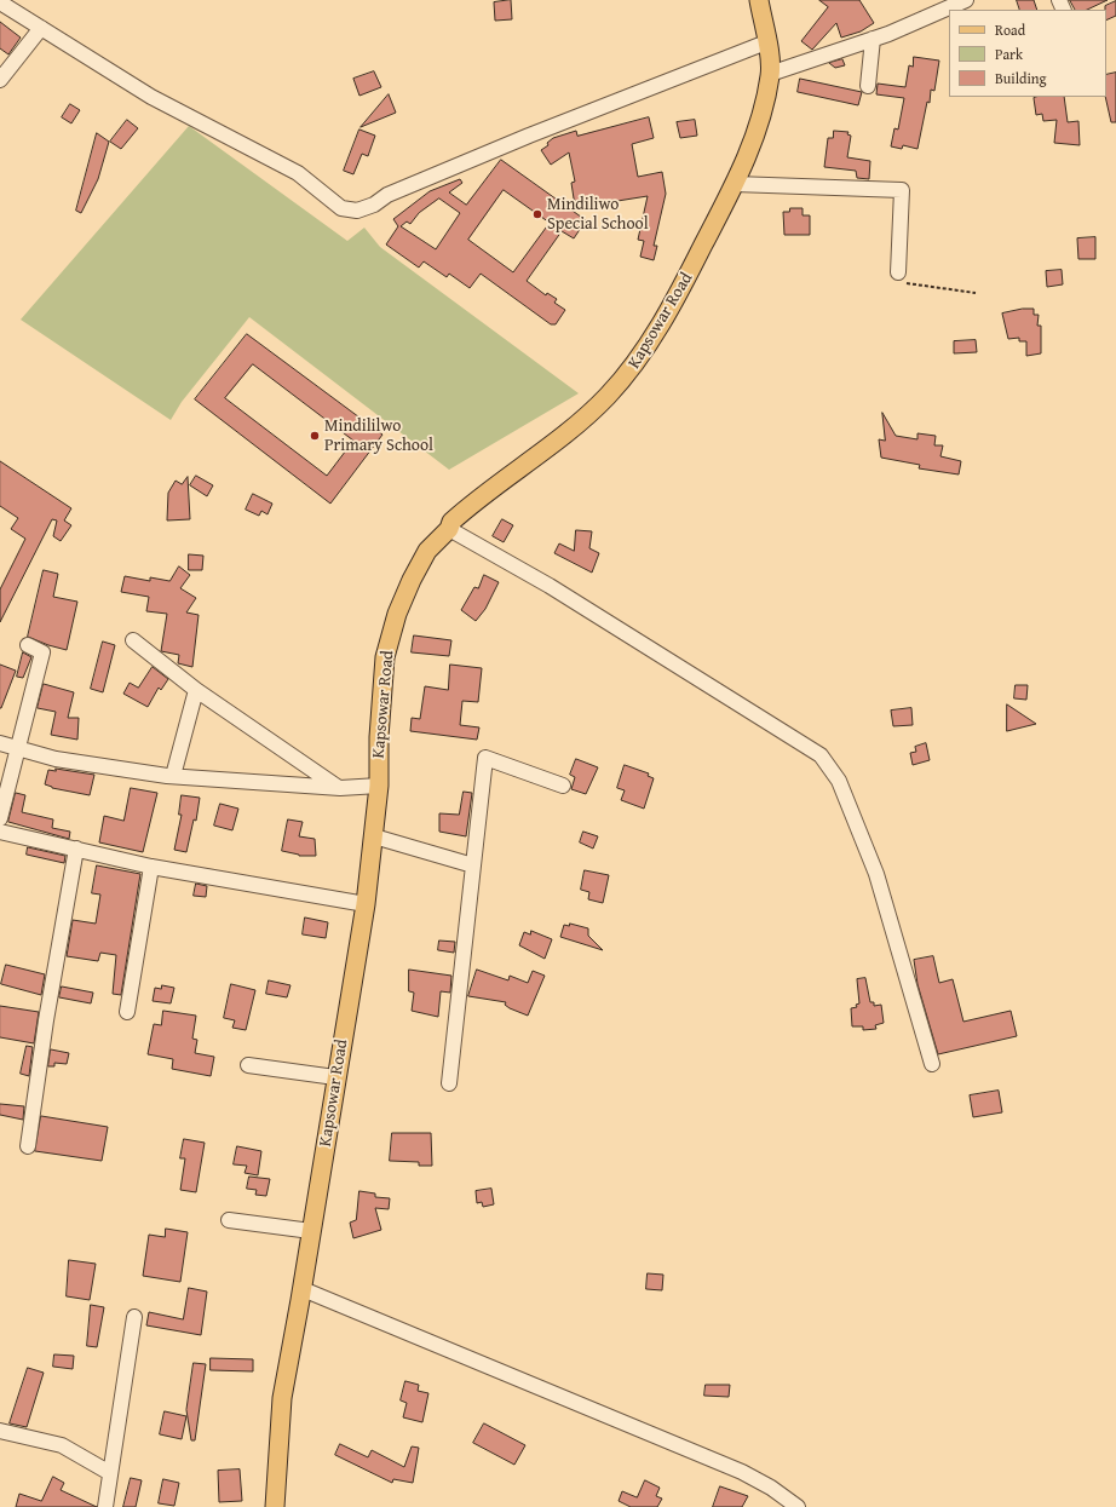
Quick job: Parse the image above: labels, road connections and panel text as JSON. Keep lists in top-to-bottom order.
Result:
{
  "streets": {
    "main road": ["Kapsowar Road"]
  },
  "places": ["Mindiliwo Special School", "Mindililwo Primary School"],
  "legend": ["Road", "Park", "Building"]
}
